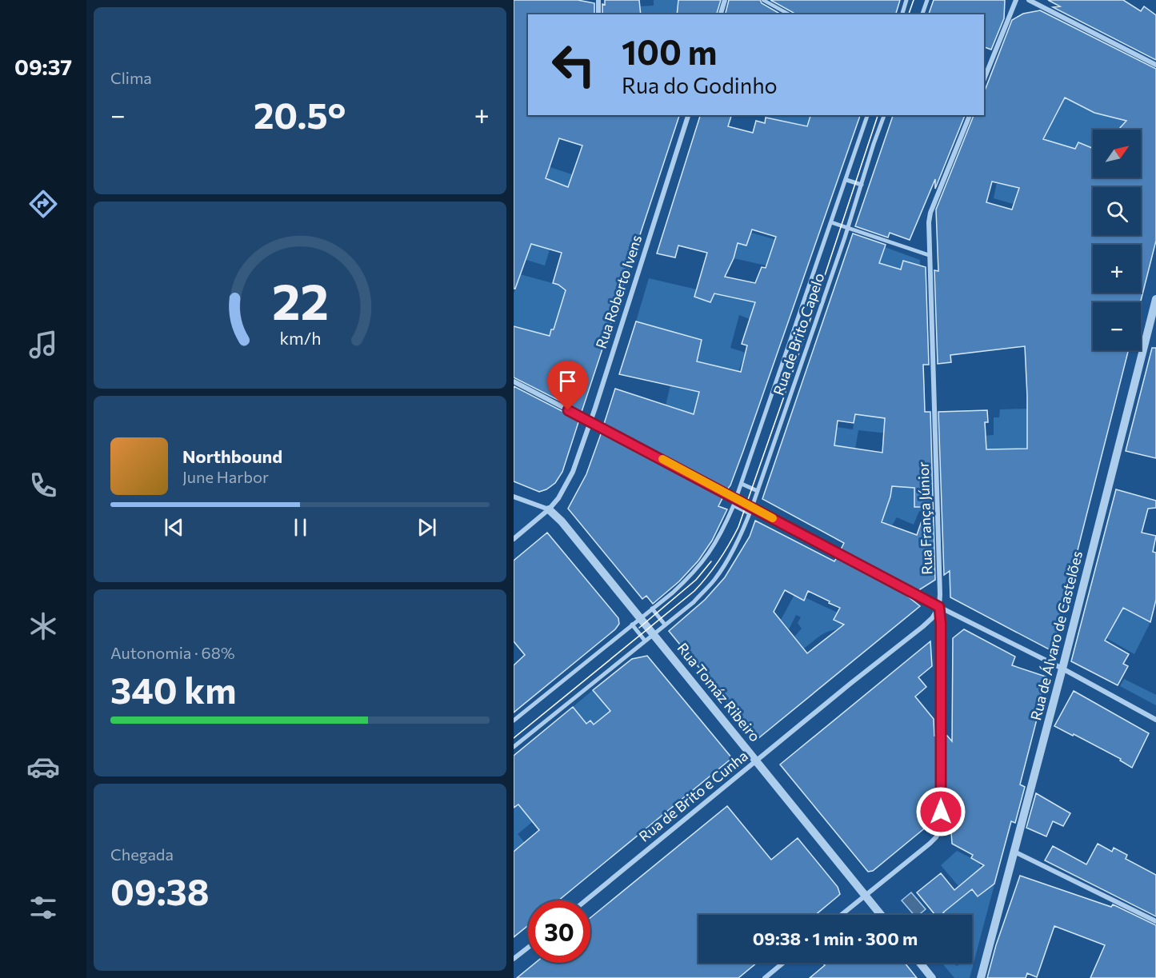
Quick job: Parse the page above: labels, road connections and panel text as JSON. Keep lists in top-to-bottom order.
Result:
{
  "streets": {
    "street": [
      "Rua Roberto Ivens",
      "Rua de Brito Capelo",
      "Rua França Júnior",
      "Rua de Álvaro de Castelões",
      "Rua Tomáz Ribeiro",
      "Rua de Brito e Cunha"
    ]
  },
  "crossings": [
    ["Rua Roberto Ivens", "Rua Tomáz Ribeiro"],
    ["Rua de Brito Capelo", "Rua Tomáz Ribeiro"],
    ["Rua França Júnior", "Rua Tomáz Ribeiro"],
    ["Rua França Júnior", "Rua de Brito e Cunha"],
    ["Rua Tomáz Ribeiro", "Rua de Brito e Cunha"]
  ],
  "north": "top right",
  "page": {
    "tabs": "09:37",
    "tile": [
      "Clima",
      ["Autonomia · 68%", "340 km"],
      ["Chegada", "09:38"]
    ],
    "turn": ["100 m", "Rua do Godinho"],
    "heat": ["−", "20.5°", "+"],
    "map_buttons": ["+", "−"],
    "song": ["Northbound", "June Harbor"],
    "limit": "30",
    "trip": "09:38 · 1 min · 300 m",
    "gauge": ["22", "km/h"]
  }
}
